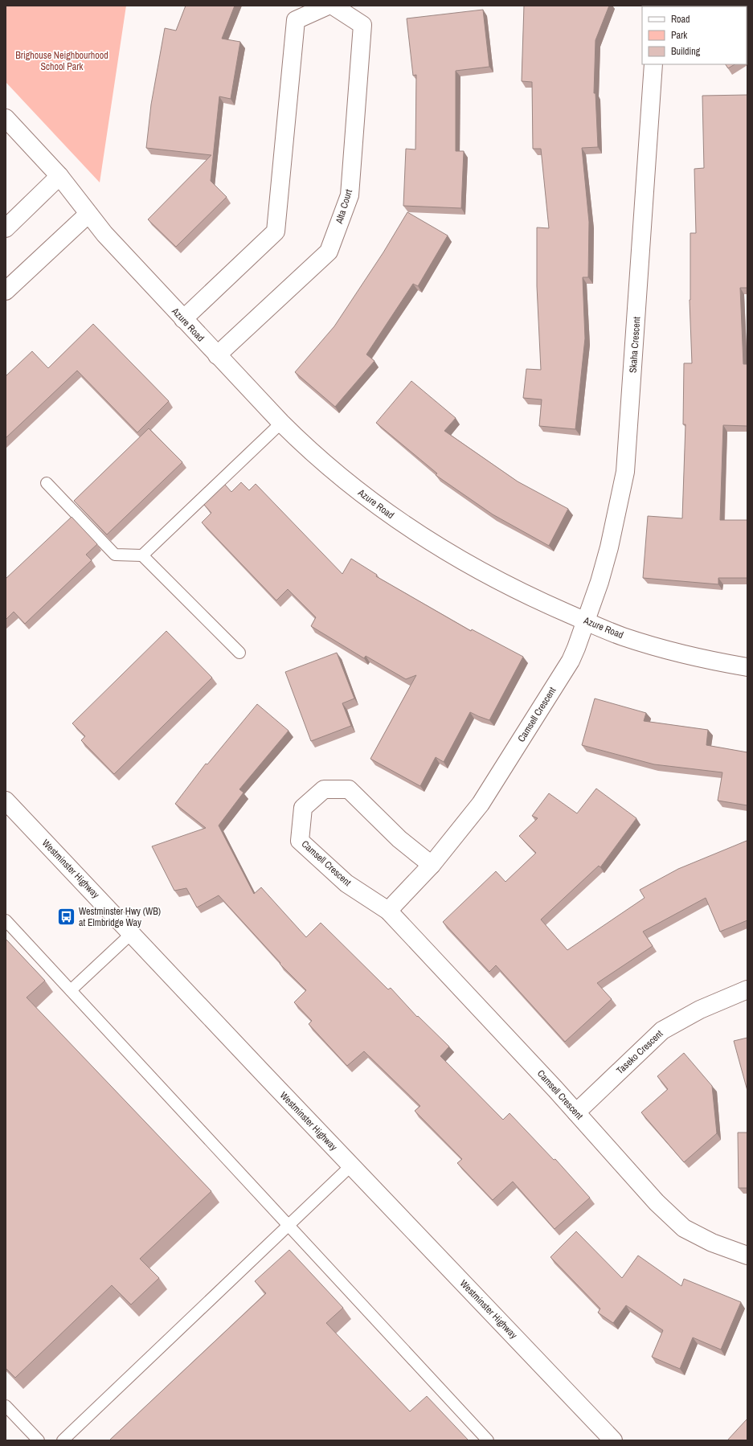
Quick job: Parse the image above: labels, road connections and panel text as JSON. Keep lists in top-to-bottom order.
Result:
{
  "streets": {
    "street": [
      "Alta Court",
      "Azure Road",
      "Skaha Crescent",
      "Camsell Crescent",
      "Westminster Highway",
      "Taseko Crescent"
    ]
  },
  "crossings": [
    ["Alta Court", "Azure Road"],
    ["Azure Road", "Skaha Crescent"],
    ["Azure Road", "Camsell Crescent"],
    ["Skaha Crescent", "Camsell Crescent"],
    ["Camsell Crescent", "Taseko Crescent"]
  ],
  "parks": ["Brighouse Neighbourhood School Park"],
  "places": {
    "bus stop": ["Westminster Hwy (WB) at Elmbridge Way"]
  },
  "legend": ["Road", "Park", "Building"]
}
